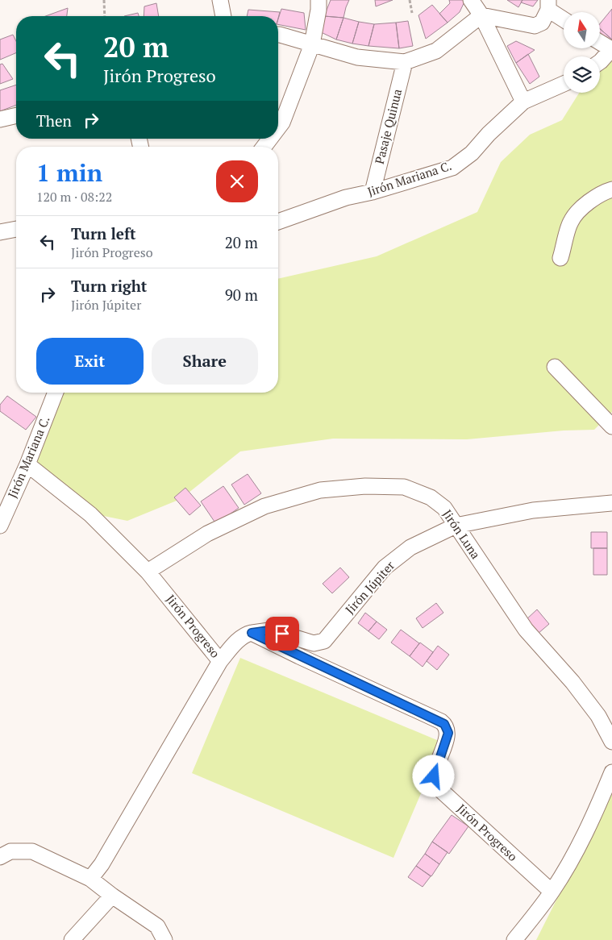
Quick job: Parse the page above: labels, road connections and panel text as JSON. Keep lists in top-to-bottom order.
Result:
{
  "streets": {
    "street": [
      "Pasaje Quinua",
      "Jirón Mariana C.",
      "Jirón Luna",
      "Jirón Júpiter",
      "Jirón Progreso"
    ]
  },
  "crossings": [
    ["Pasaje Quinua", "Jirón Mariana C."],
    ["Jirón Mariana C.", "Jirón Progreso"],
    ["Jirón Luna", "Jirón Júpiter"],
    ["Jirón Luna", "Jirón Progreso"],
    ["Jirón Júpiter", "Jirón Progreso"]
  ],
  "north": "top",
  "page": {
    "turn": ["20 m", "Jirón Progreso"],
    "then": "Then",
    "heading": ["1 min", "120 m · 08:22"],
    "list": [
      {
        "name": "Turn left",
        "note": "Jirón Progreso",
        "value": "20 m"
      },
      {
        "name": "Turn right",
        "note": "Jirón Júpiter",
        "value": "90 m"
      }
    ],
    "buttons": ["Exit", "Share"]
  }
}
